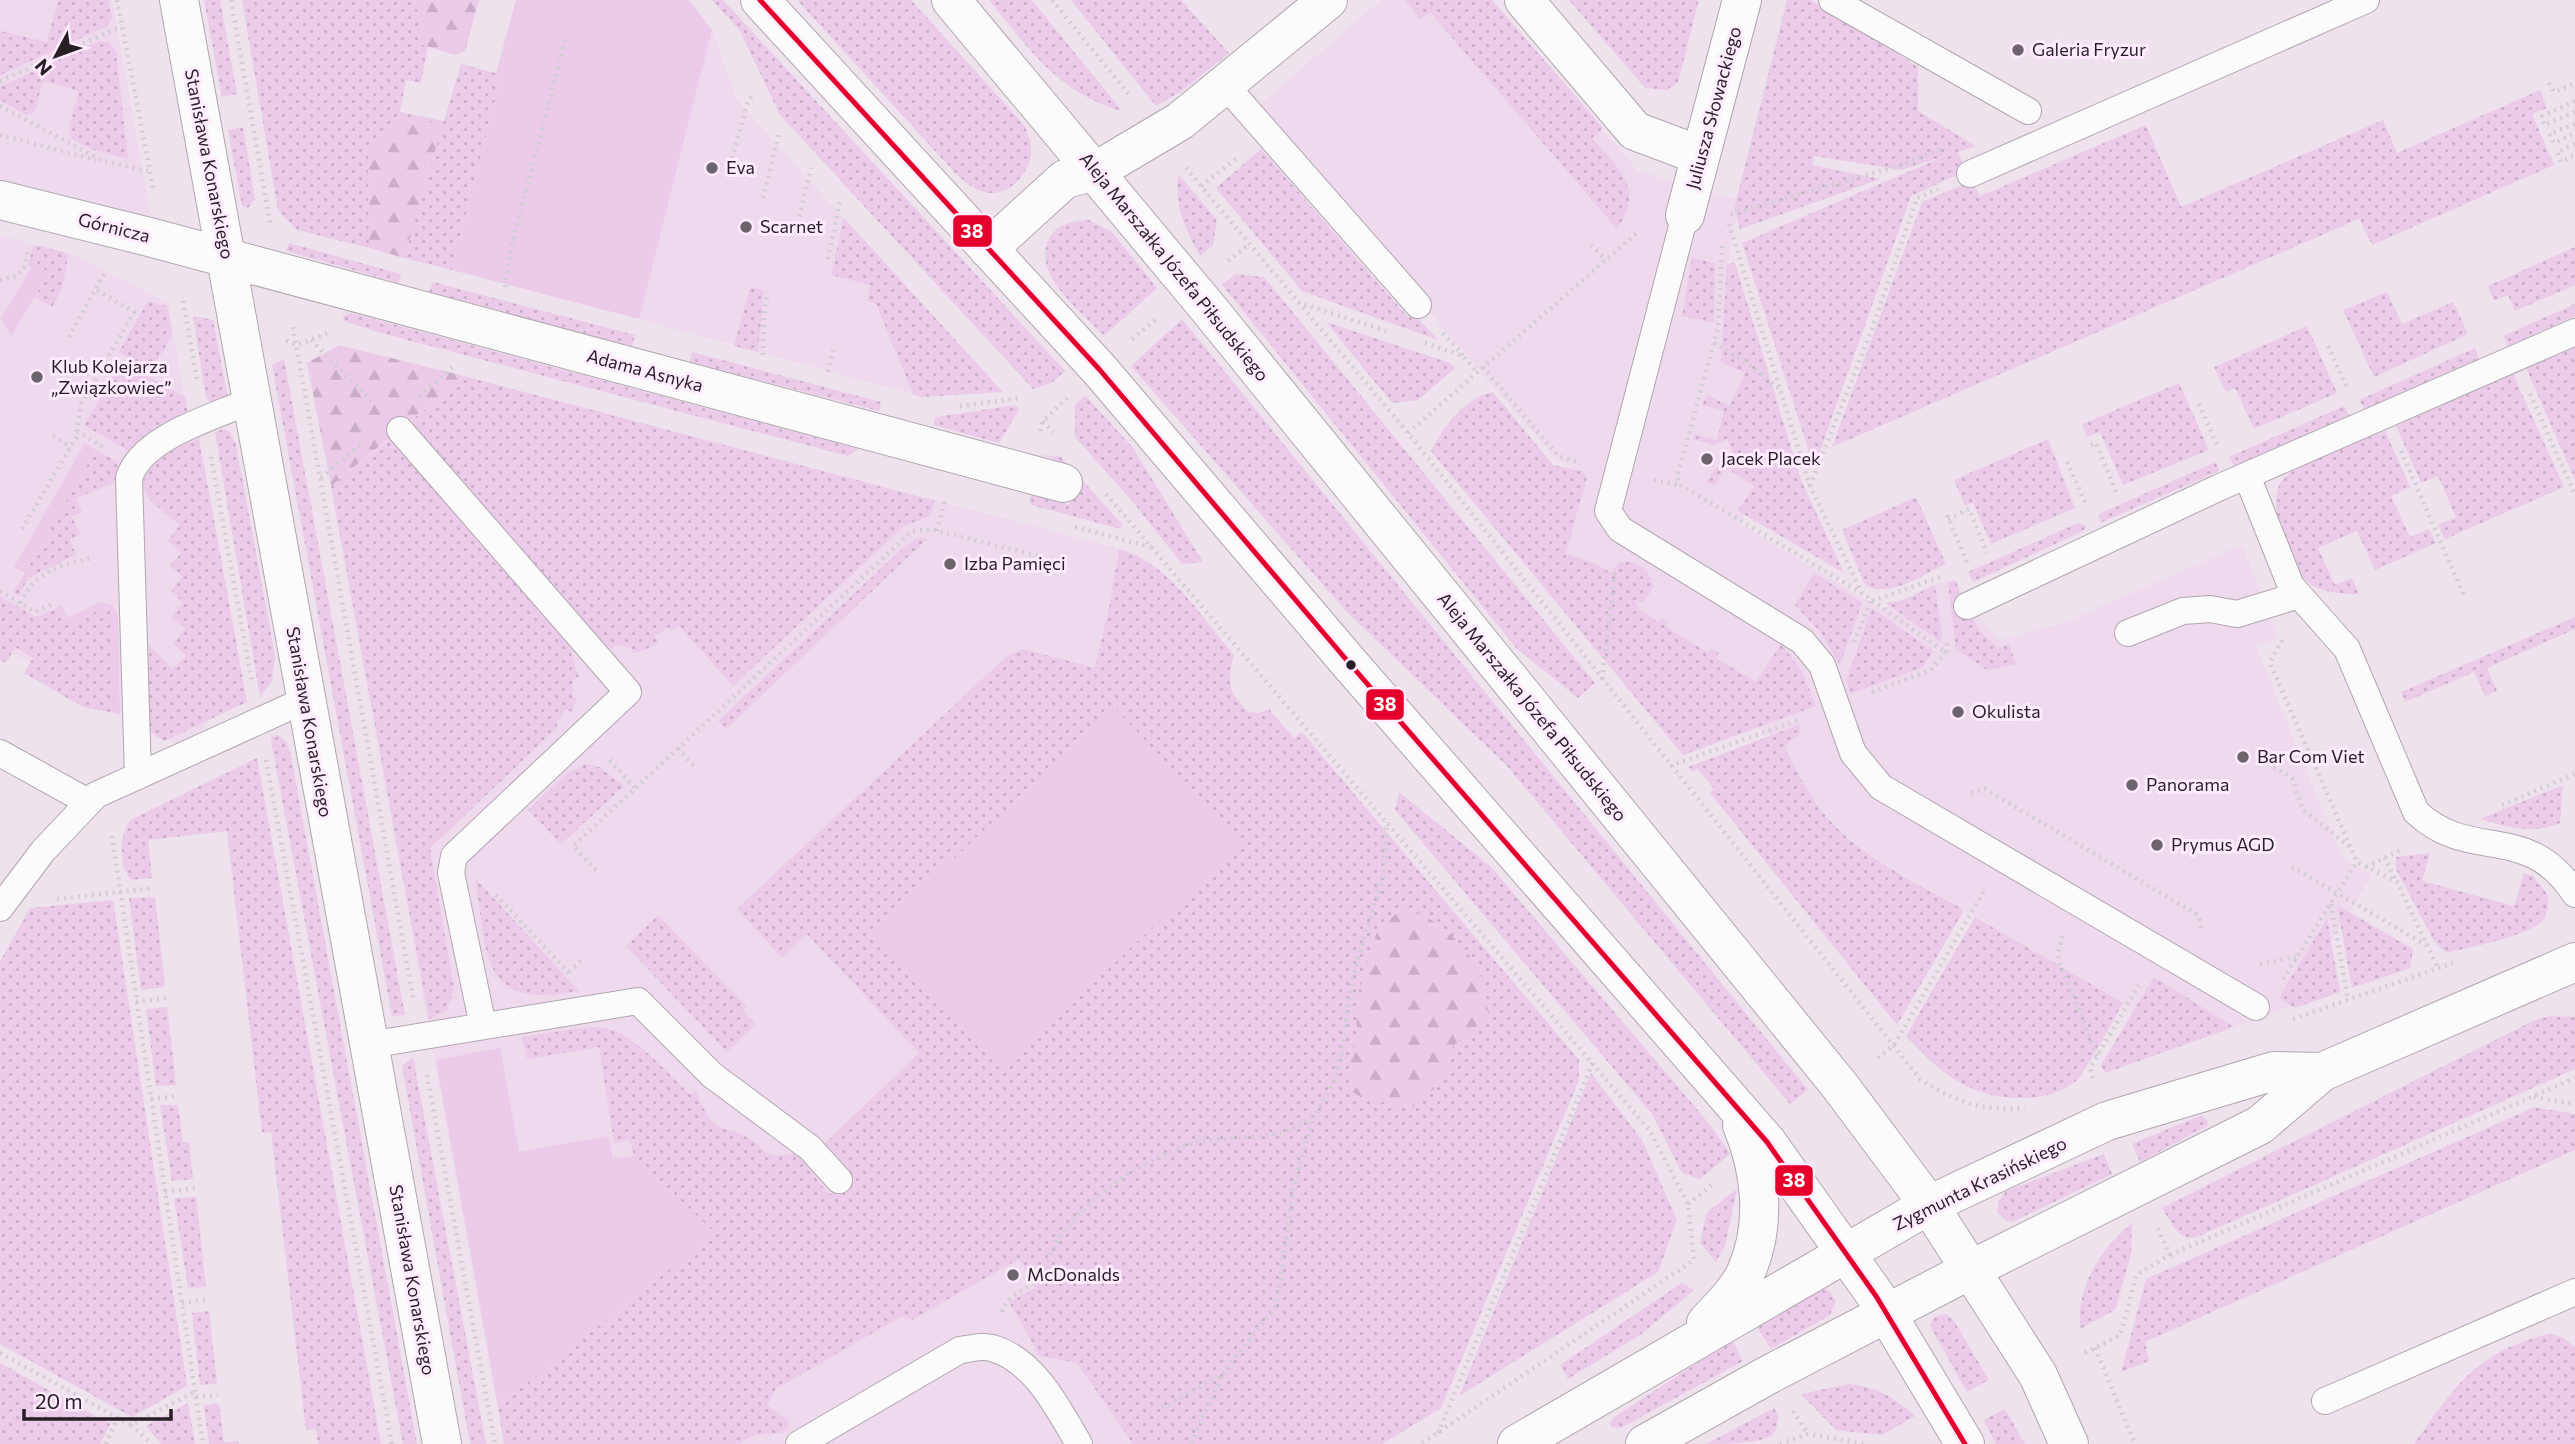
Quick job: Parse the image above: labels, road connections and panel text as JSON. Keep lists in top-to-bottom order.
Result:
{
  "streets": {
    "street": [
      "Juliusza Słowackiego",
      "Stanisława Konarskiego",
      "Górnicza",
      "Aleja Marszałka Józefa Piłsudskiego",
      "Adama Asnyka",
      "Zygmunta Krasińskiego"
    ]
  },
  "crossings": [
    ["Stanisława Konarskiego", "Górnicza"],
    ["Stanisława Konarskiego", "Adama Asnyka"],
    ["Górnicza", "Adama Asnyka"],
    ["Aleja Marszałka Józefa Piłsudskiego", "Zygmunta Krasińskiego"]
  ],
  "places": [
    "Galeria Fryzur",
    "Eva",
    "Scarnet",
    "Klub Kolejarza „Związkowiec”",
    "Jacek Placek",
    "Izba Pamięci",
    "Okulista",
    "Bar Com Viet",
    "Panorama",
    "Prymus AGD",
    "McDonalds"
  ],
  "lines": ["transit line 38"],
  "scale_bar": "20 m",
  "north": "bottom left"
}
